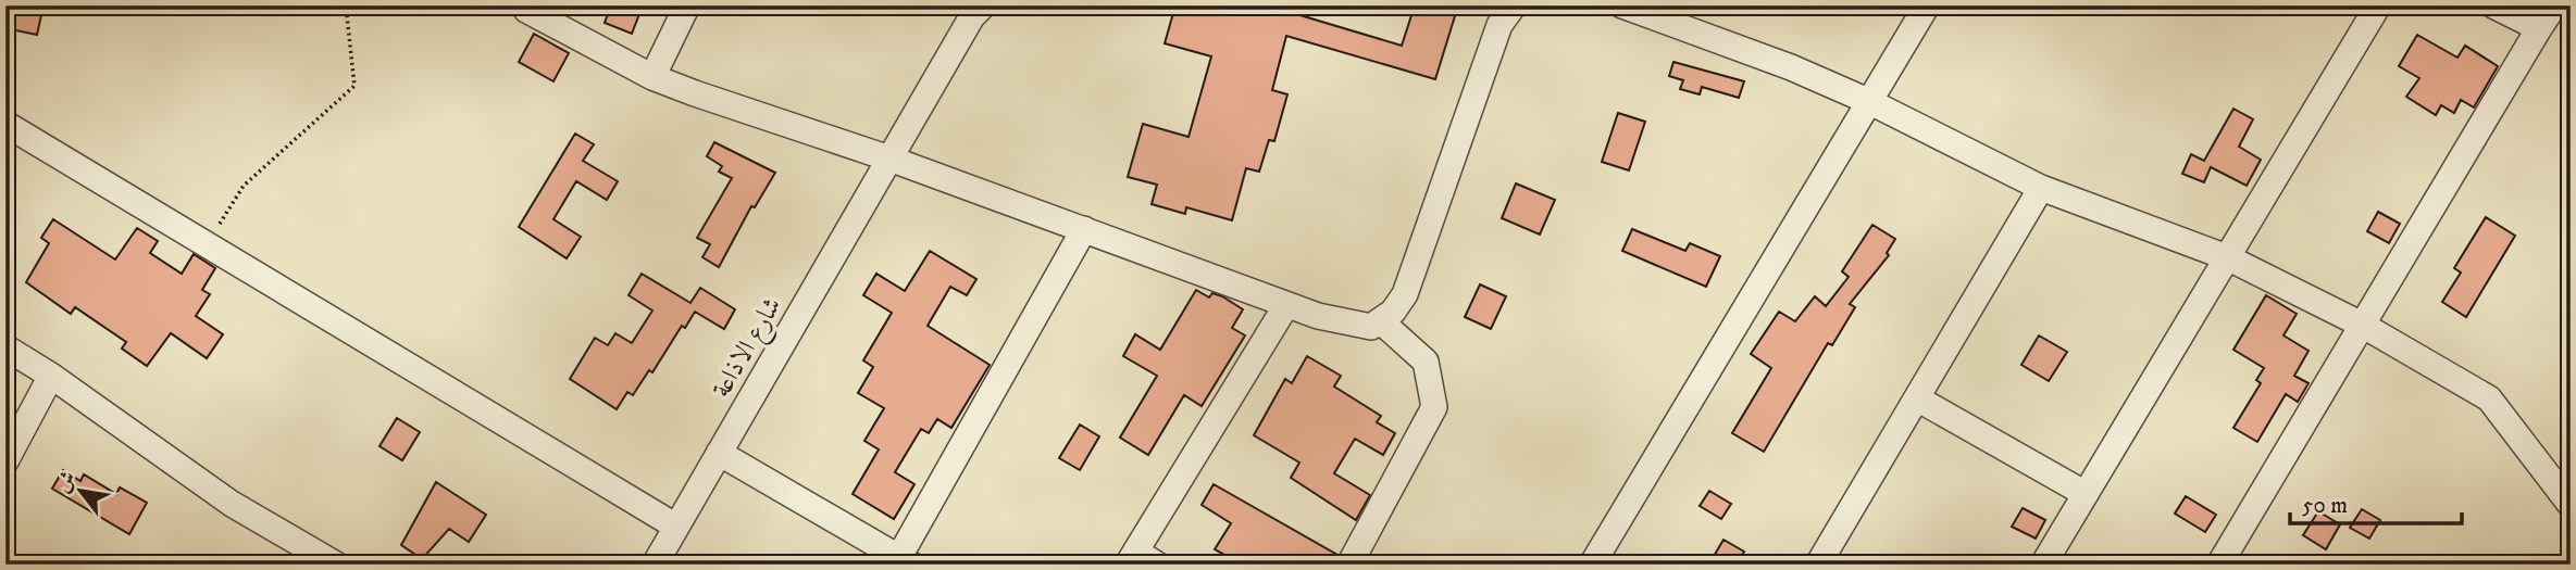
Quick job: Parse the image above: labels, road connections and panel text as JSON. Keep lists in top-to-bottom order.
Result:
{
  "streets": {
    "street": ["شارع الاذاعة"]
  },
  "scale_bar": "50 m",
  "north": "top left"
}
